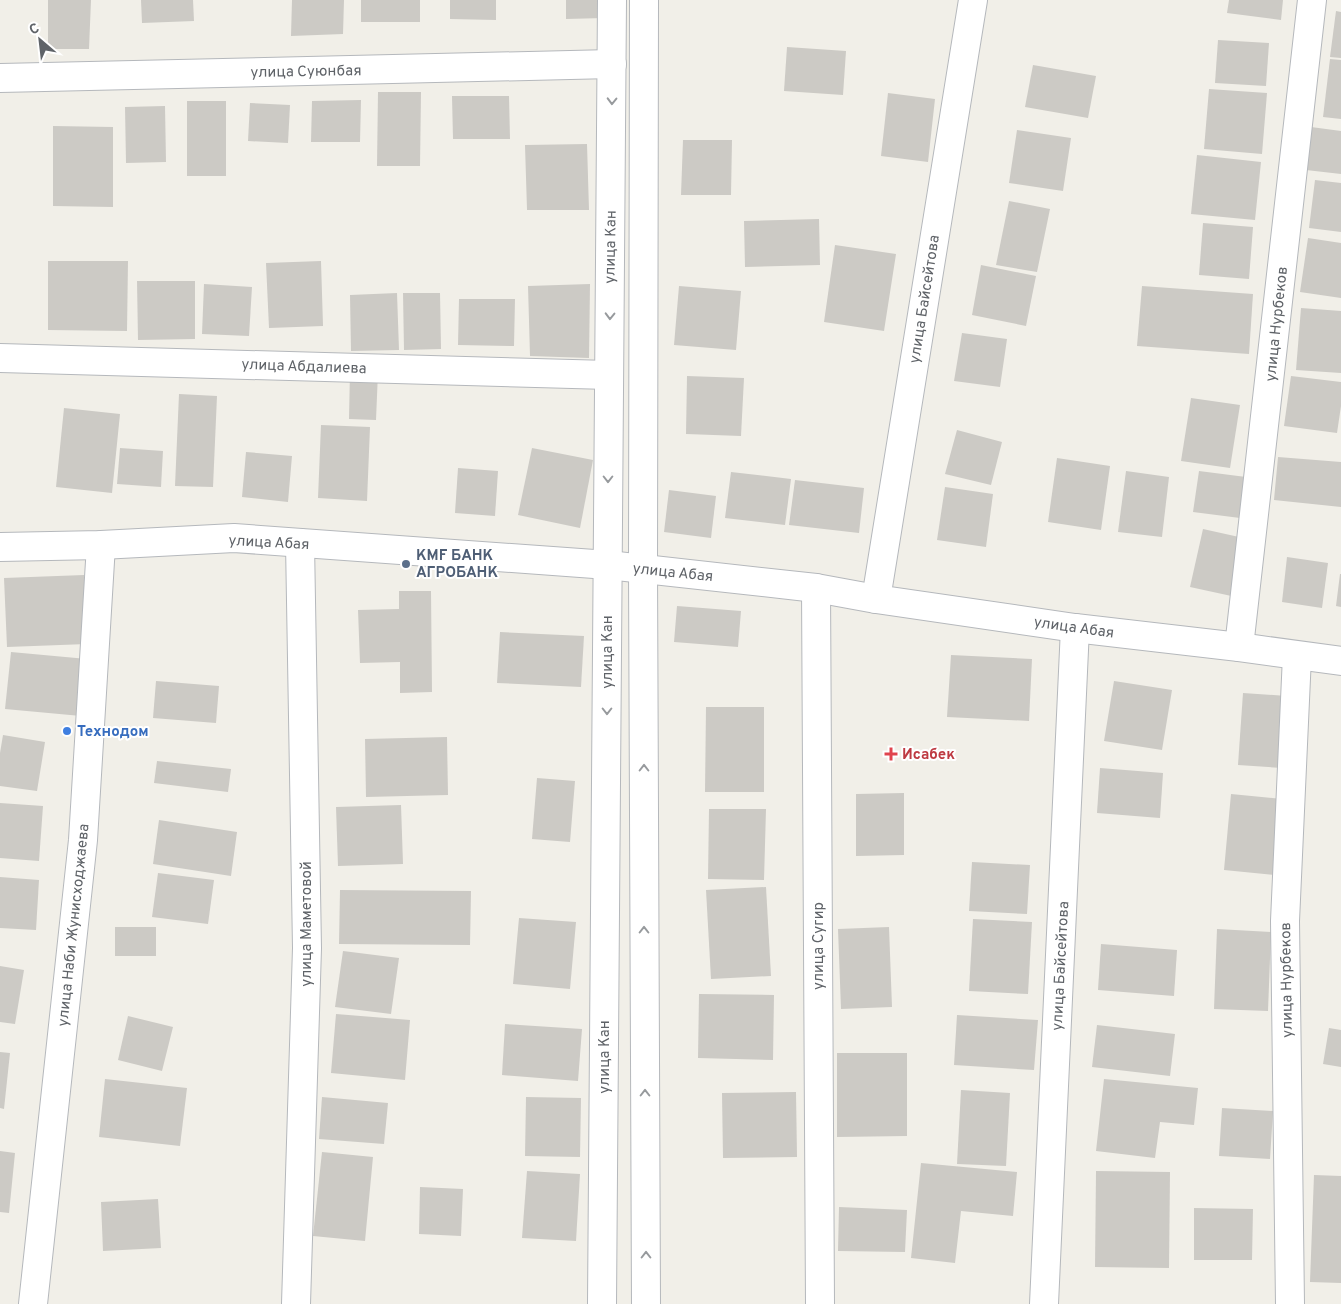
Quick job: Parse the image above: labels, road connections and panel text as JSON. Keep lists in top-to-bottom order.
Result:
{
  "streets": {
    "street": [
      "улица Суюнбая",
      "улица Кан",
      "улица Байсейтова",
      "улица Нурбеков",
      "улица Абдалиева",
      "улица Абая",
      "улица Маметовой",
      "улица Наби Жунисходжаева",
      "улица Сугир"
    ]
  },
  "crossings": [
    ["улица Суюнбая", "улица Кан"],
    ["улица Кан", "улица Абдалиева"],
    ["улица Кан", "улица Абая"],
    ["улица Байсейтова", "улица Абая"],
    ["улица Нурбеков", "улица Абая"],
    ["улица Абая", "улица Маметовой"],
    ["улица Абая", "улица Наби Жунисходжаева"],
    ["улица Абая", "улица Сугир"]
  ],
  "places": {
    "other": ["KMF БАНК АГРОБАНК", "Технодом"],
    "health": ["Иcабек"]
  },
  "north": "top left"
}
